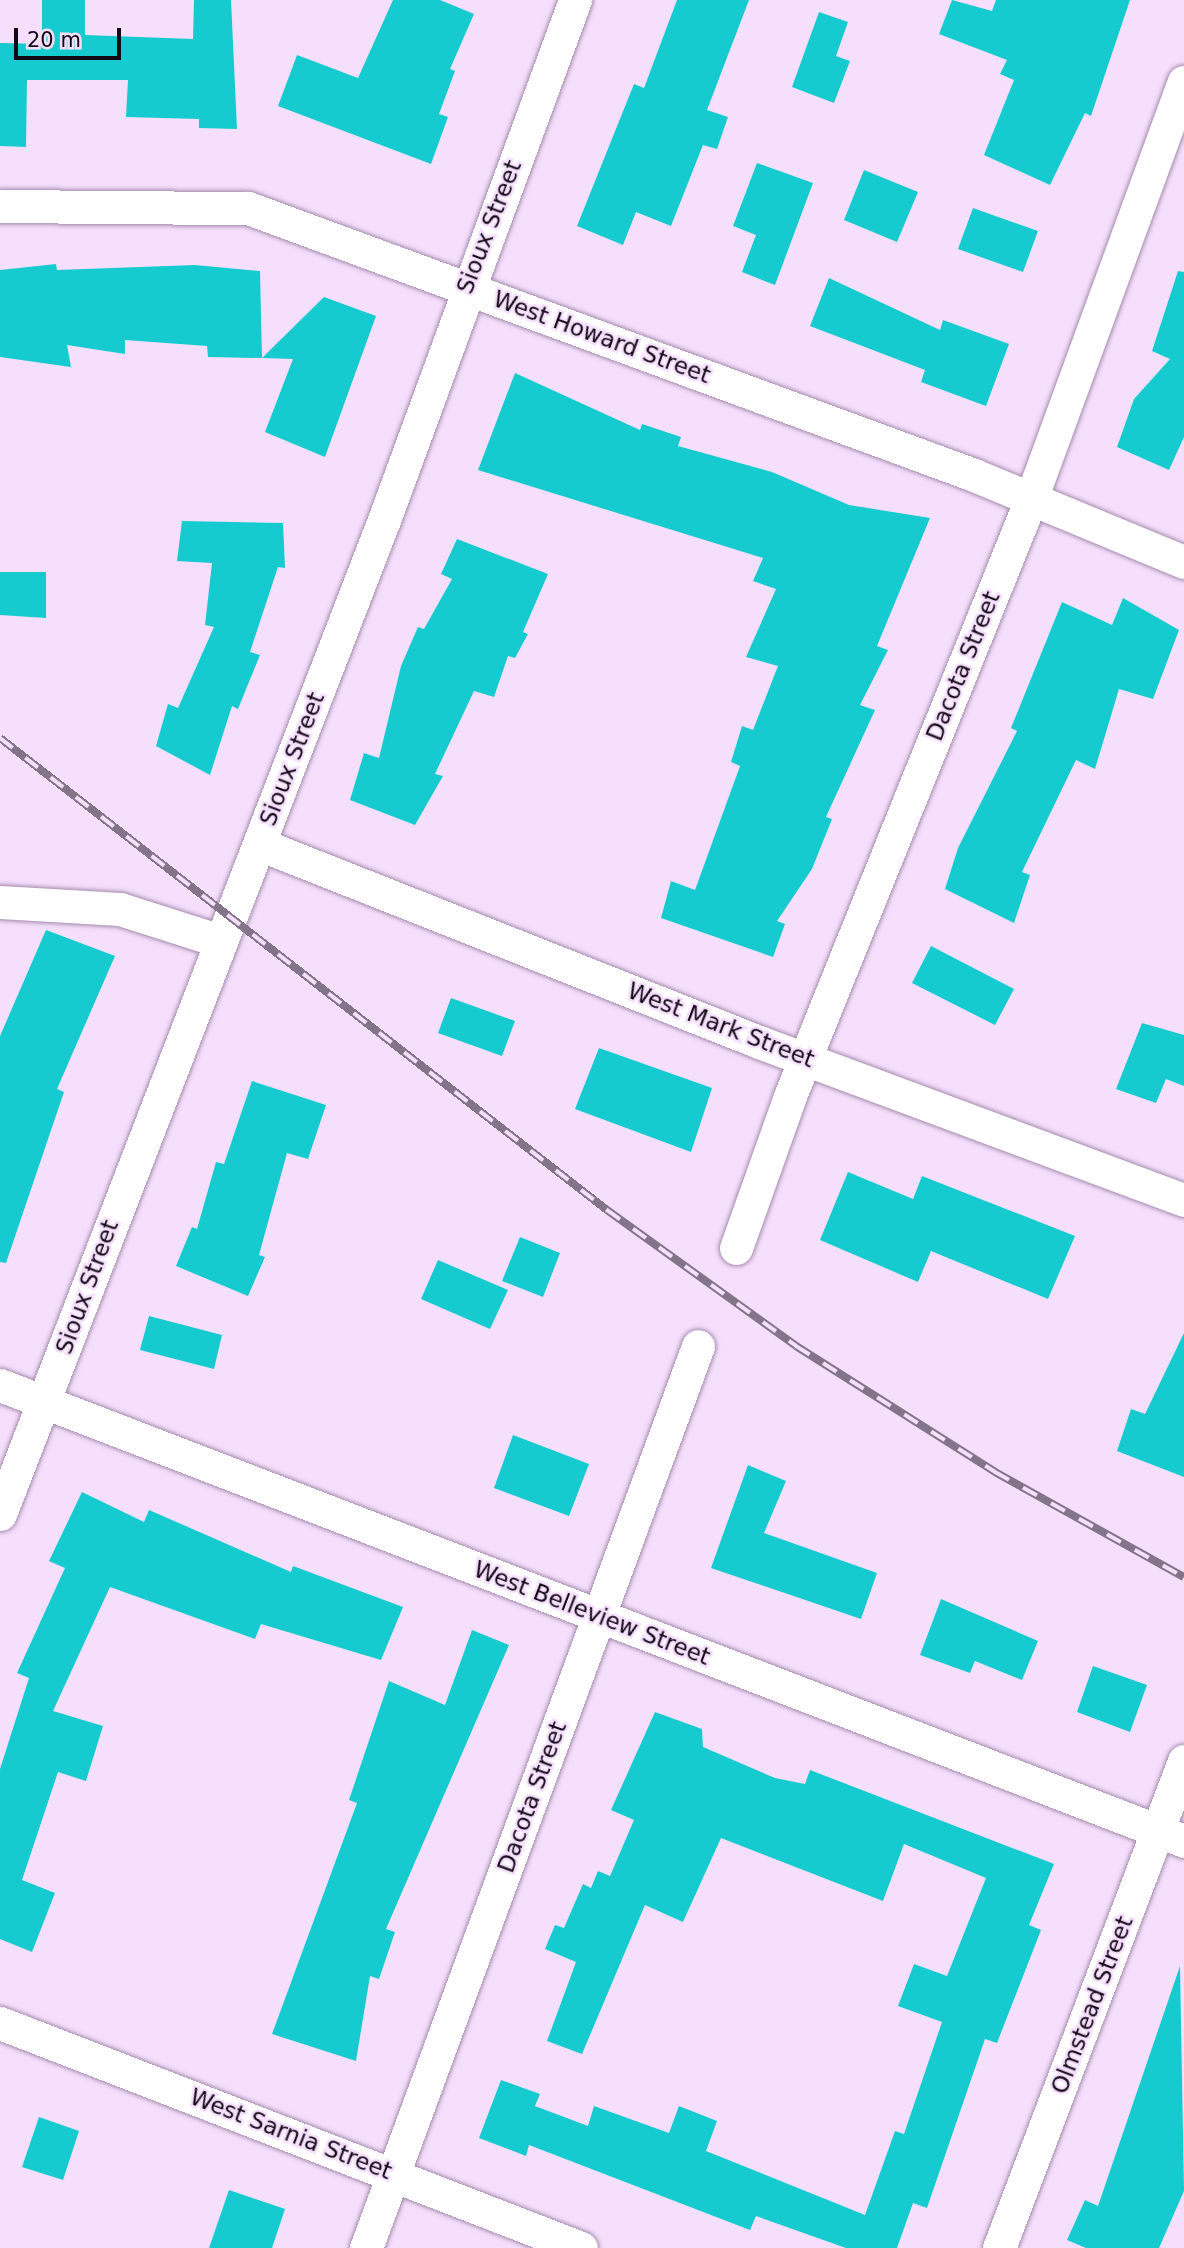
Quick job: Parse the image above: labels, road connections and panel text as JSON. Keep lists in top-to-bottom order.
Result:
{
  "streets": {
    "street": [
      "Sioux Street",
      "West Howard Street",
      "Dacota Street",
      "West Mark Street",
      "West Belleview Street",
      "Olmstead Street",
      "West Sarnia Street"
    ]
  },
  "crossings": [
    ["Sioux Street", "West Howard Street"],
    ["Sioux Street", "West Mark Street"],
    ["Sioux Street", "West Belleview Street"],
    ["West Howard Street", "Dacota Street"],
    ["Dacota Street", "West Mark Street"],
    ["Dacota Street", "West Belleview Street"],
    ["Dacota Street", "West Sarnia Street"],
    ["West Belleview Street", "Olmstead Street"]
  ],
  "scale_bar": "20 m"
}
